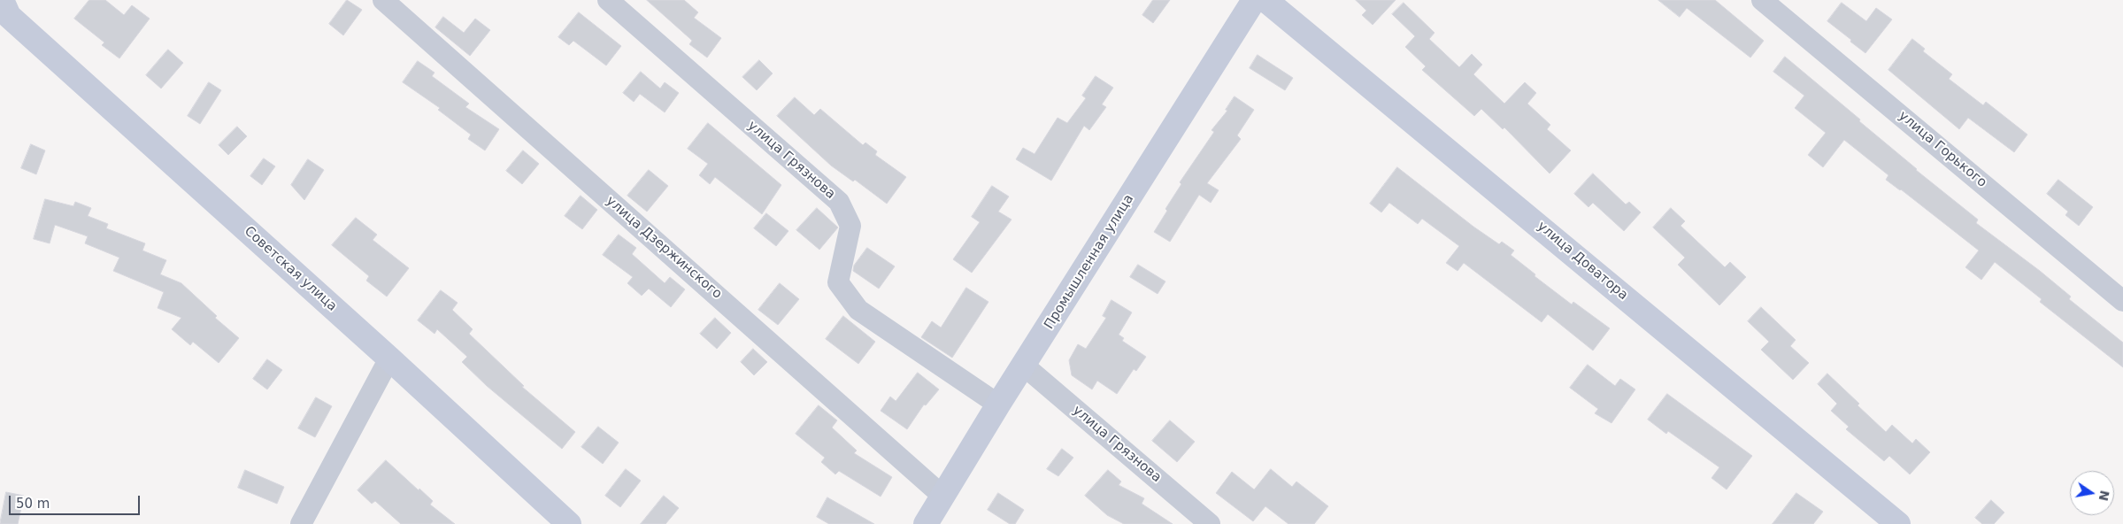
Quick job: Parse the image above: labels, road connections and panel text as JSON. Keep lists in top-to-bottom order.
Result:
{
  "streets": {
    "street": [
      "улица Горького",
      "улица Грязнова",
      "улица Дзержинского",
      "улица Доватора",
      "Промышленная улица",
      "Советская улица"
    ]
  },
  "crossings": [
    ["улица Грязнова", "Промышленная улица"],
    ["улица Дзержинского", "Промышленная улица"]
  ],
  "scale_bar": "50 m",
  "north": "right"
}
